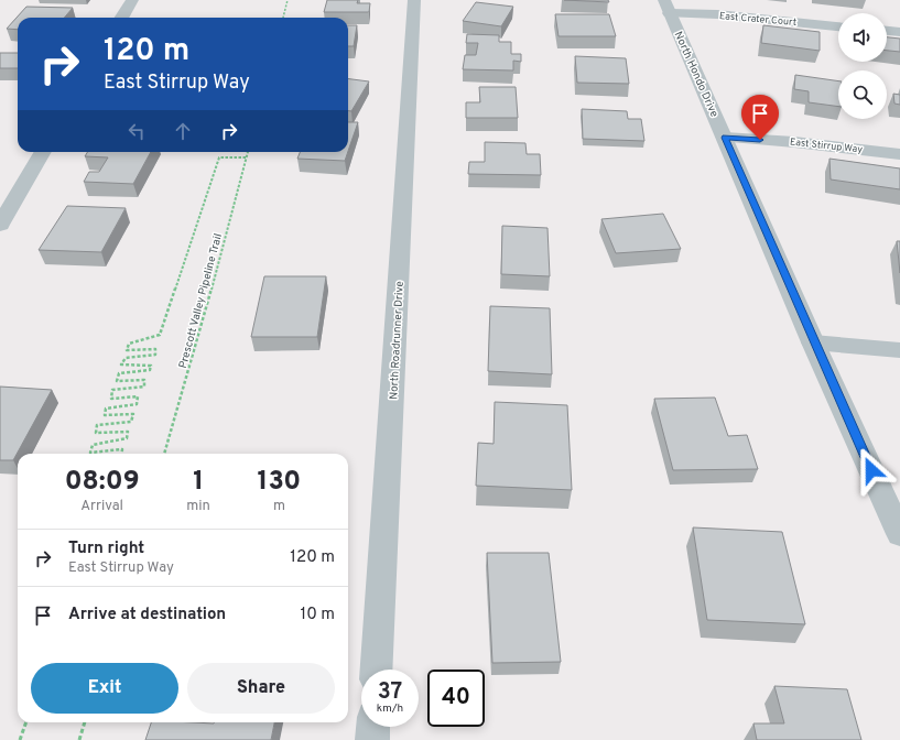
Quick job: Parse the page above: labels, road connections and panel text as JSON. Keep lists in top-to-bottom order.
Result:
{
  "streets": {
    "street": [
      "East Crater Court",
      "North Hondo Drive",
      "East Stirrup Way",
      "North Roadrunner Drive"
    ],
    "path": ["Prescott Valley Pipeline Trail"]
  },
  "crossings": [
    ["East Crater Court", "North Hondo Drive"],
    ["North Hondo Drive", "East Stirrup Way"]
  ],
  "page": {
    "turn": ["120 m", "East Stirrup Way"],
    "eta": [
      "08:09",
      "Arrival",
      "1",
      "min",
      "130",
      "m"
    ],
    "list": [
      {
        "name": "Turn right",
        "note": "East Stirrup Way",
        "value": "120 m"
      },
      {
        "name": "Arrive at destination",
        "value": "10 m"
      }
    ],
    "buttons": ["Exit", "Share"],
    "speed": "37 km/h",
    "limit": "40"
  }
}
